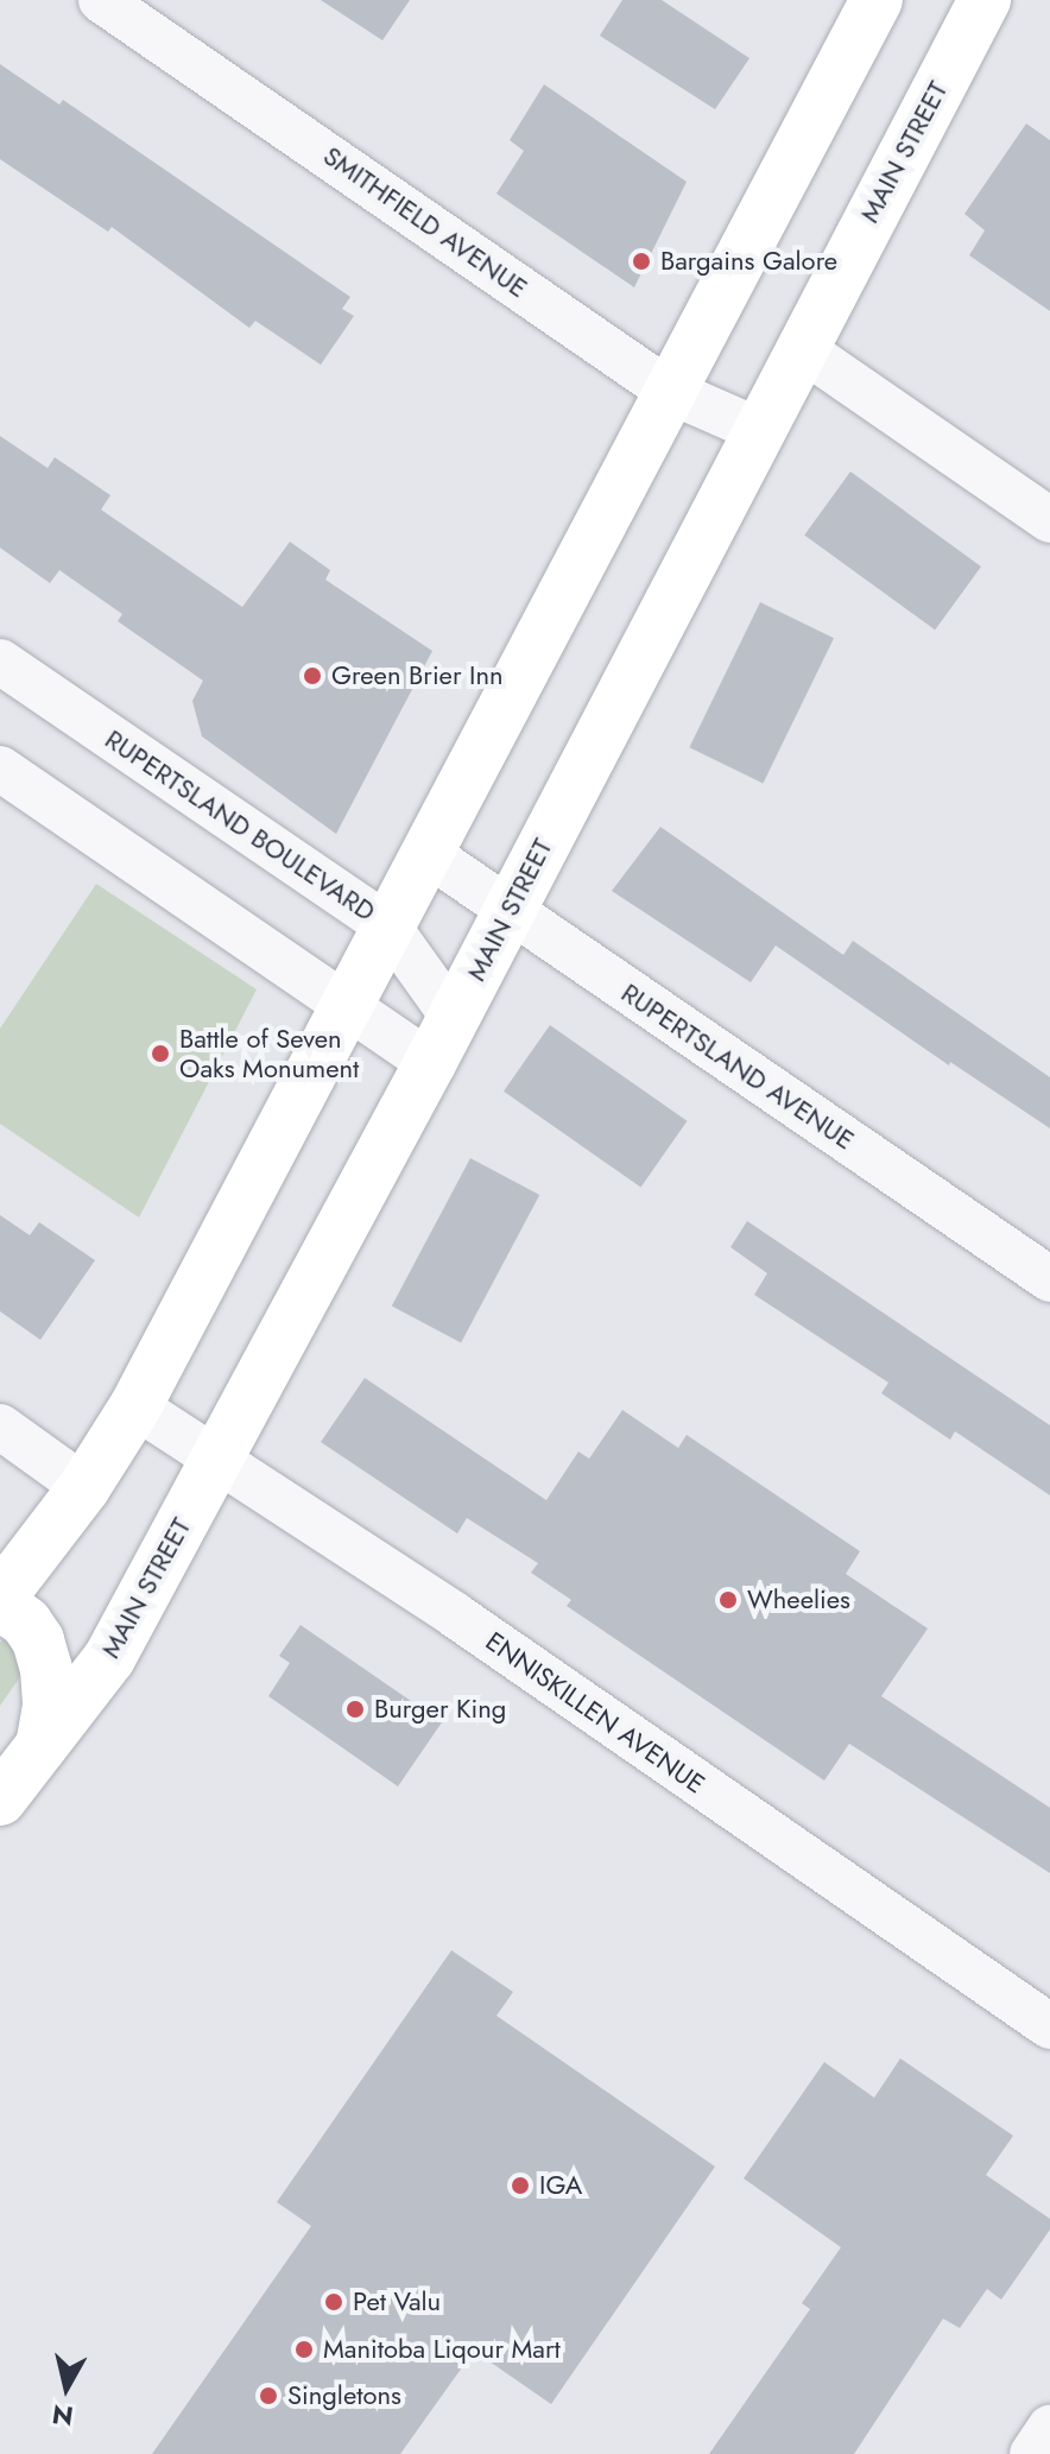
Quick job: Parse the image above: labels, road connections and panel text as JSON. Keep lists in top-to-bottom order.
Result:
{
  "streets": {
    "main road": ["MAIN STREET"],
    "street": [
      "SMITHFIELD AVENUE",
      "RUPERTSLAND BOULEVARD",
      "RUPERTSLAND AVENUE",
      "ENNISKILLEN AVENUE"
    ]
  },
  "crossings": [
    ["MAIN STREET", "SMITHFIELD AVENUE"],
    ["MAIN STREET", "RUPERTSLAND BOULEVARD"],
    ["MAIN STREET", "RUPERTSLAND AVENUE"],
    ["MAIN STREET", "ENNISKILLEN AVENUE"]
  ],
  "places": [
    "Bargains Galore",
    "Green Brier Inn",
    "Battle of Seven Oaks Monument",
    "Wheelies",
    "Burger King",
    "IGA",
    "Pet Valu",
    "Manitoba Liqour Mart",
    "Singletons"
  ],
  "north": "bottom"
}
